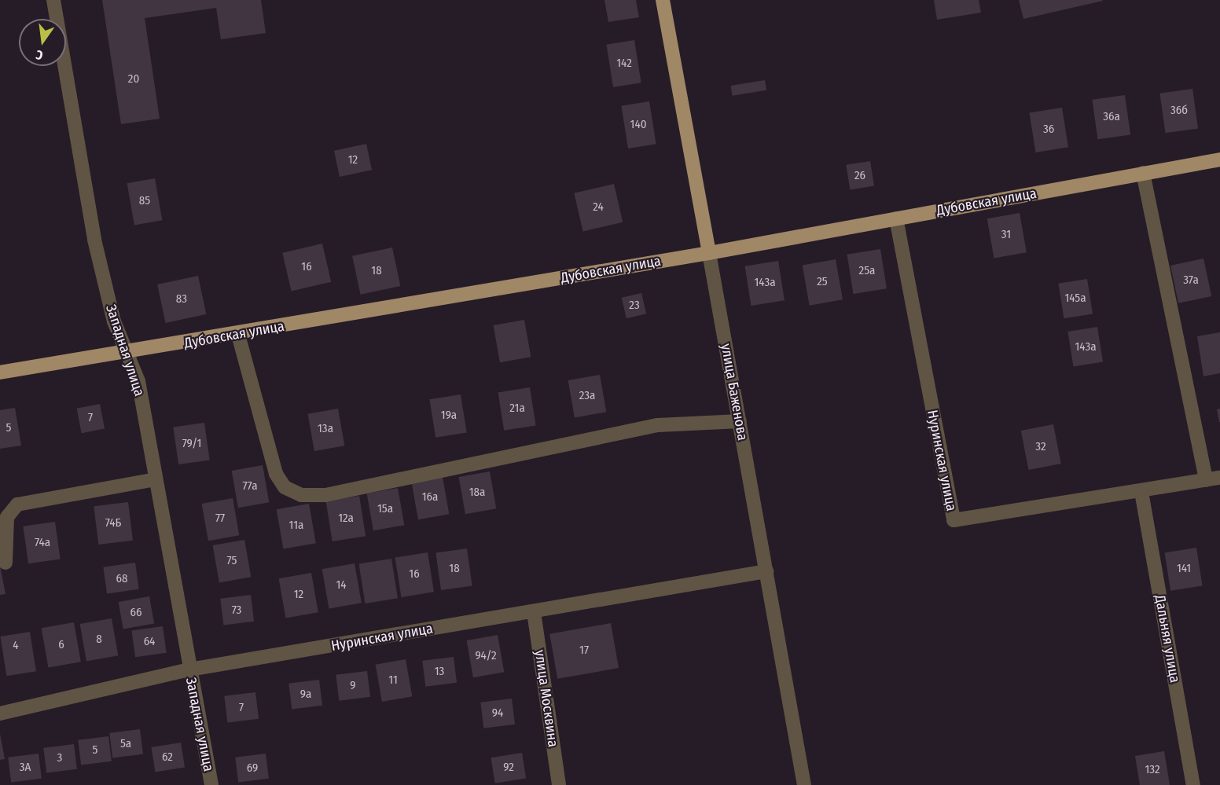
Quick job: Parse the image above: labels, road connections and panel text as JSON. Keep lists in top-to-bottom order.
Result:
{
  "streets": {
    "main road": ["Дубовская улица", "улица Баженова"],
    "street": [
      "Западная улица",
      "Нуринская улица",
      "Дальняя улица",
      "улица Москвина"
    ]
  },
  "crossings": [
    ["Дубовская улица", "Западная улица"],
    ["Дубовская улица", "улица Баженова"],
    ["Дубовская улица", "Нуринская улица"],
    ["Западная улица", "Нуринская улица"],
    ["улица Баженова", "Нуринская улица"],
    ["Нуринская улица", "Дальняя улица"],
    ["Нуринская улица", "улица Москвина"]
  ],
  "house_numbers": [
    "142",
    "20",
    "36б",
    "36а",
    "140",
    "36",
    "12",
    "26",
    "85",
    "24",
    "31",
    "16",
    "18",
    "25а",
    "37а",
    "25",
    "143а",
    "145а",
    "83",
    "23",
    "143а",
    "23а",
    "21а",
    "19а",
    "7",
    "5",
    "13а",
    "79/1",
    "32",
    "77а",
    "18а",
    "16а",
    "15а",
    "77",
    "12а",
    "74Б",
    "11а",
    "74а",
    "75",
    "18",
    "141",
    "16",
    "68",
    "14",
    "12",
    "73",
    "66",
    "8",
    "64",
    "6",
    "4",
    "17",
    "94/2",
    "13",
    "11",
    "9",
    "9а",
    "7",
    "94",
    "5а",
    "5",
    "62",
    "3",
    "3А",
    "92",
    "69",
    "132"
  ],
  "north": "bottom"
}
